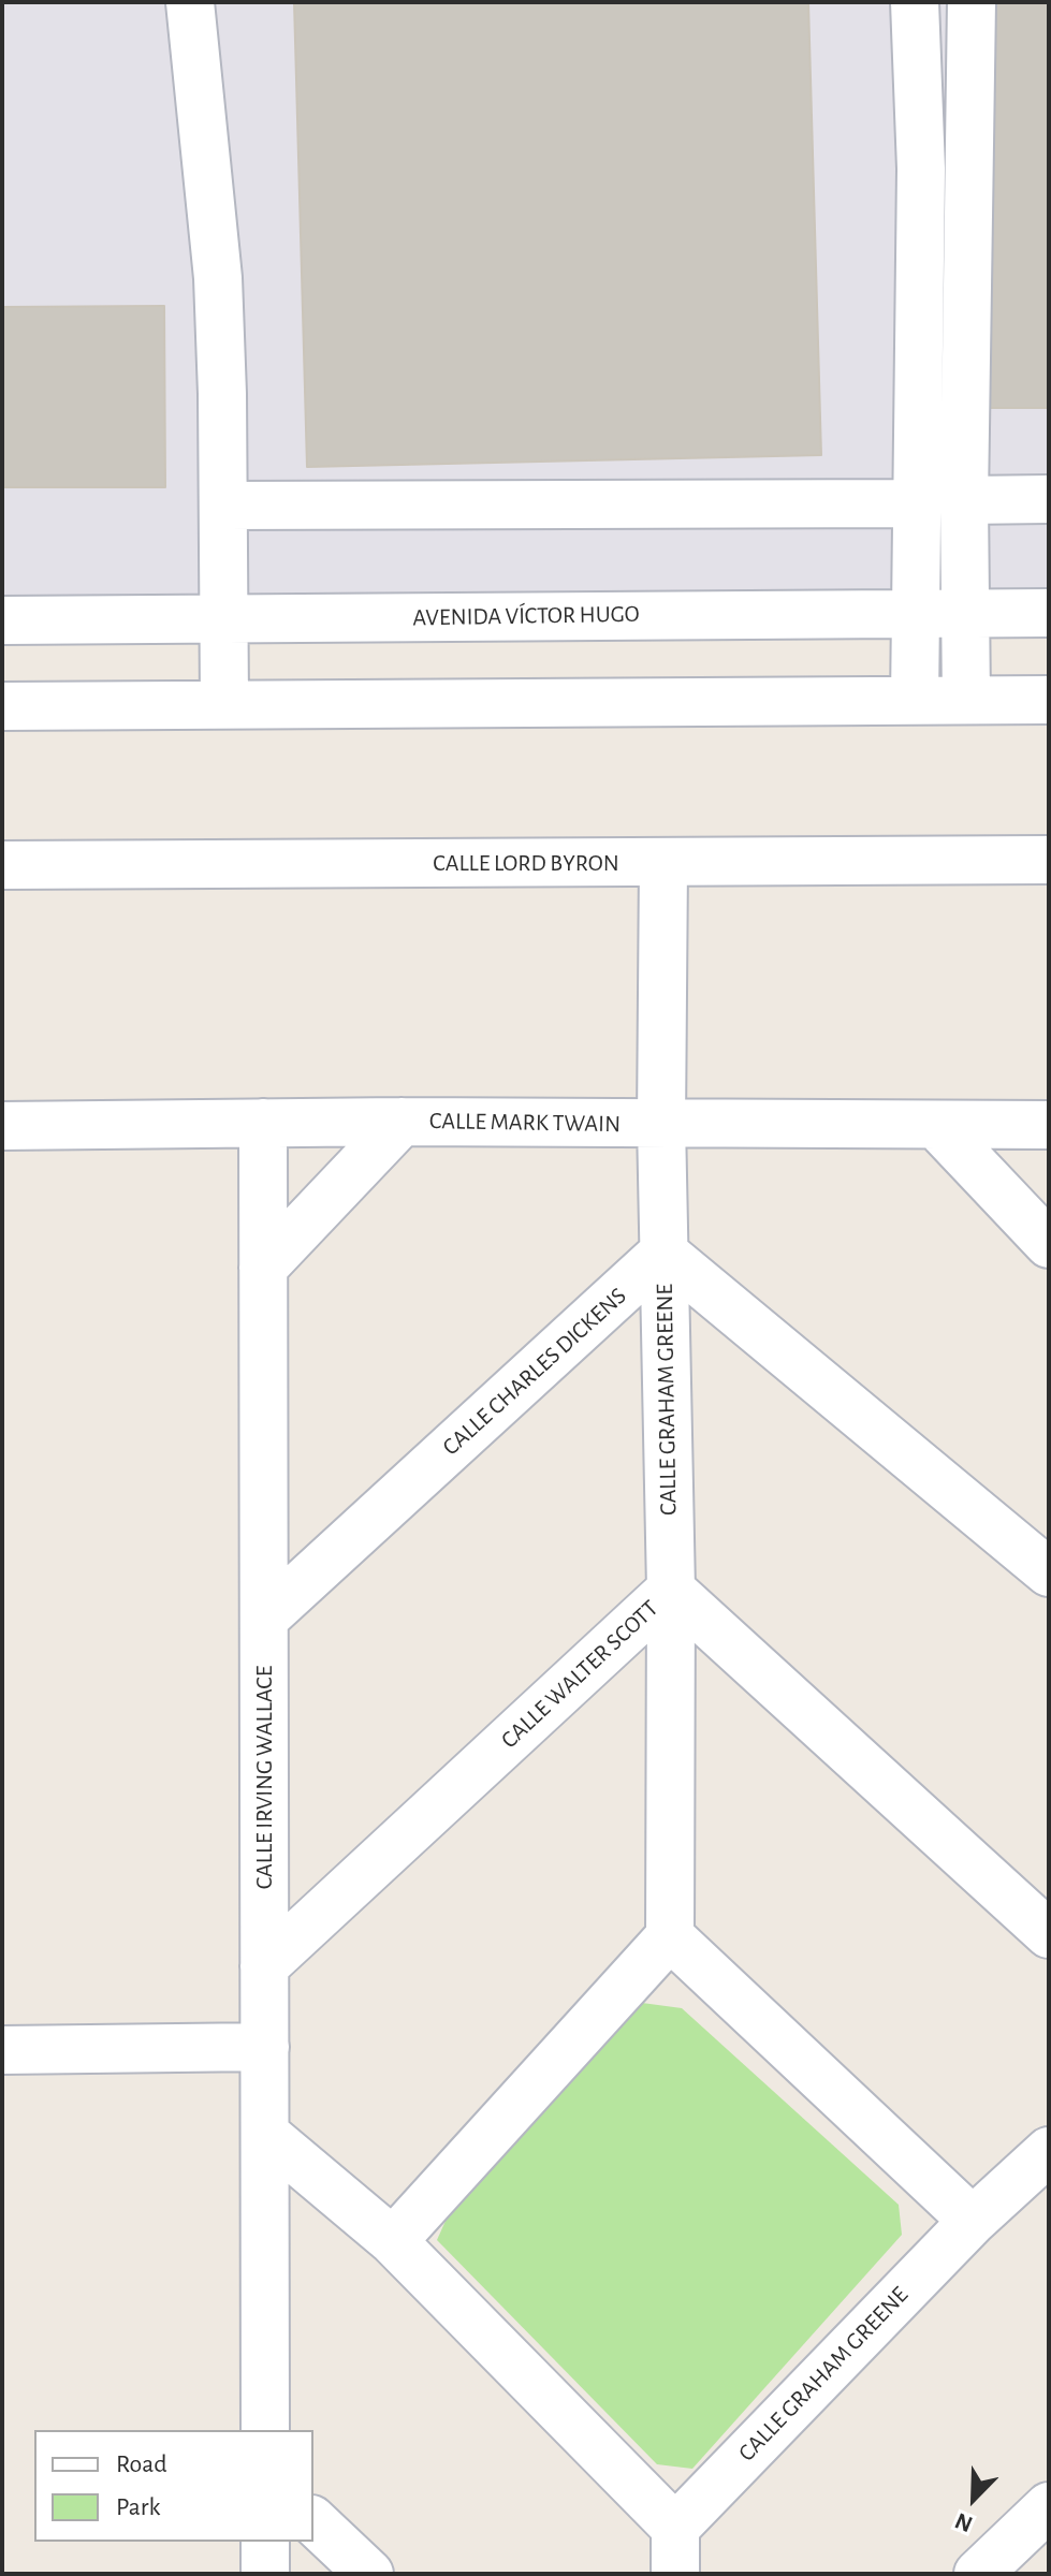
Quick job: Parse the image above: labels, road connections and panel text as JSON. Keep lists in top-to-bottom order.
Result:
{
  "streets": {
    "street": [
      "AVENIDA VÍCTOR HUGO",
      "CALLE LORD BYRON",
      "CALLE MARK TWAIN",
      "CALLE CHARLES DICKENS",
      "CALLE GRAHAM GREENE",
      "CALLE WALTER SCOTT",
      "CALLE IRVING WALLACE"
    ]
  },
  "crossings": [
    ["CALLE LORD BYRON", "CALLE GRAHAM GREENE"],
    ["CALLE MARK TWAIN", "CALLE GRAHAM GREENE"],
    ["CALLE MARK TWAIN", "CALLE IRVING WALLACE"],
    ["CALLE CHARLES DICKENS", "CALLE GRAHAM GREENE"],
    ["CALLE CHARLES DICKENS", "CALLE IRVING WALLACE"],
    ["CALLE GRAHAM GREENE", "CALLE WALTER SCOTT"],
    ["CALLE WALTER SCOTT", "CALLE IRVING WALLACE"]
  ],
  "legend": ["Road", "Park"],
  "north": "bottom left"
}
